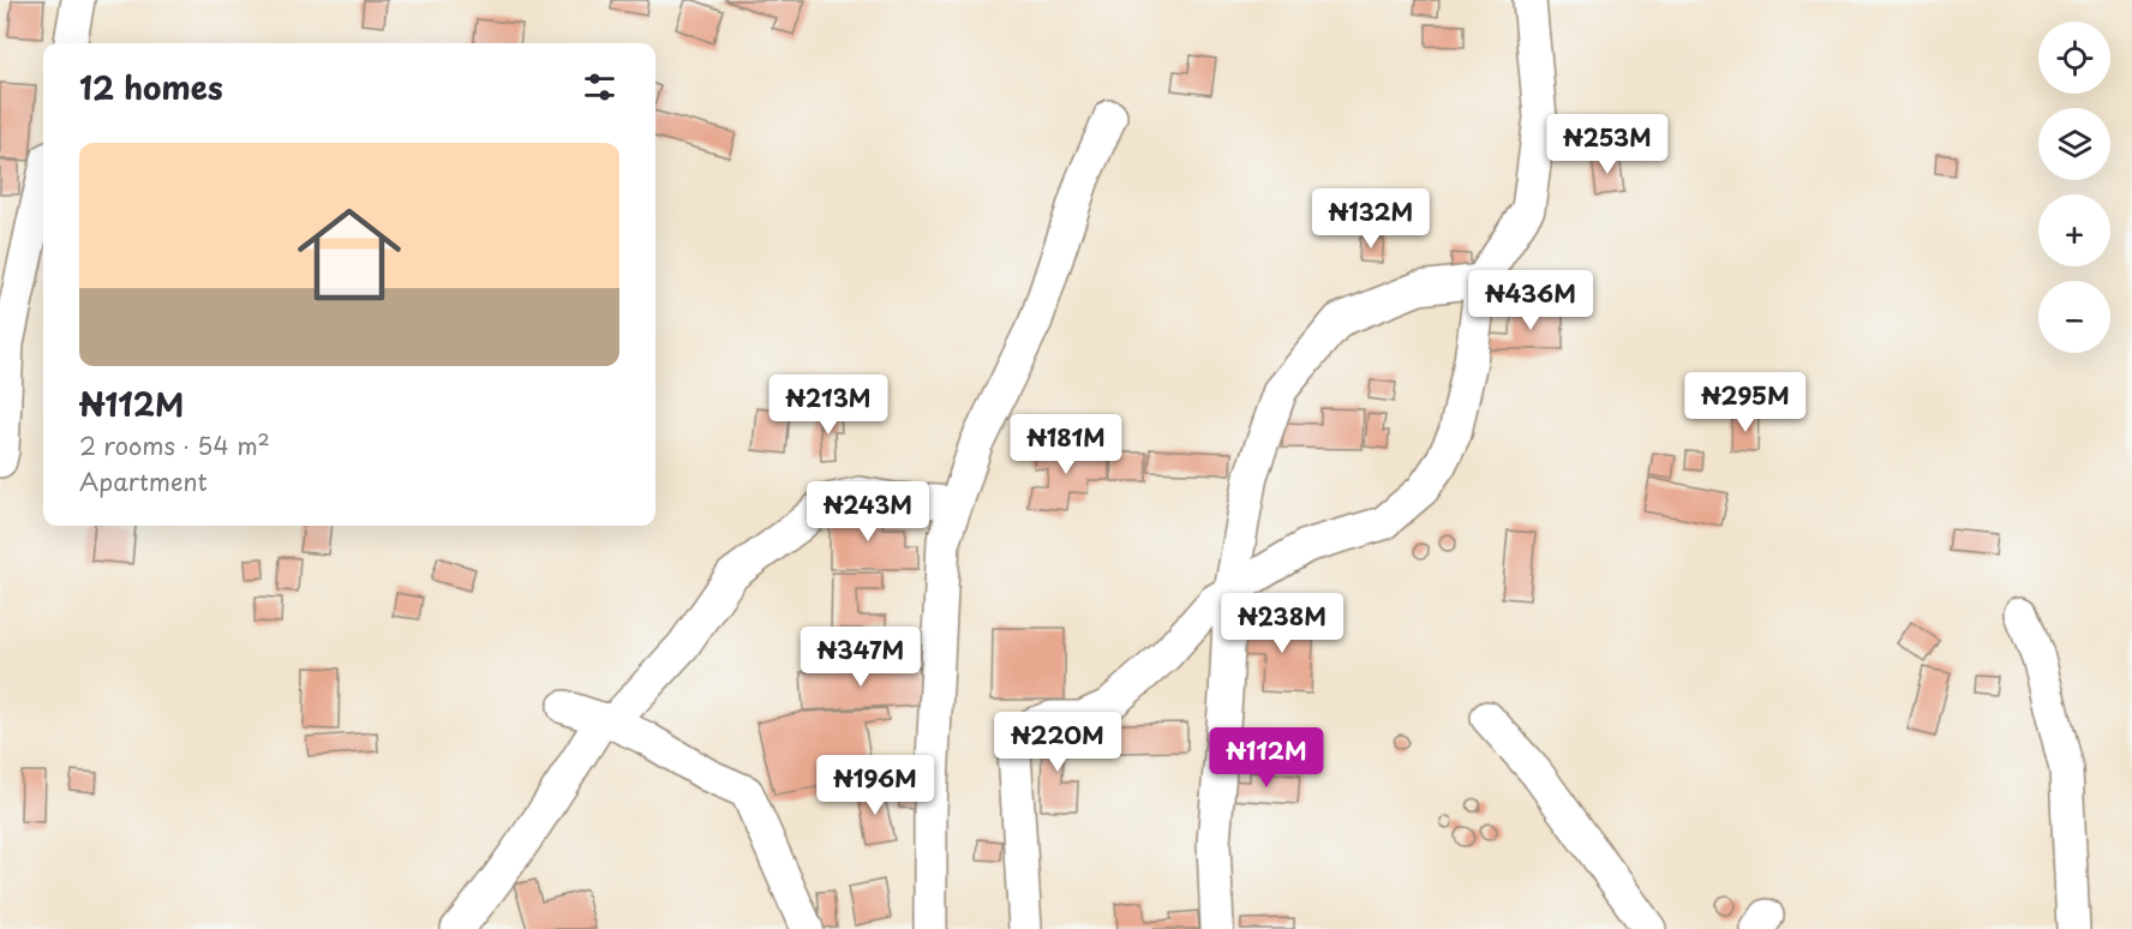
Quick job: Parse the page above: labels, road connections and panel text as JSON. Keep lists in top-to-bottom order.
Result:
{
  "page": {
    "map_buttons": ["+", "−"],
    "heading": "12 homes",
    "price": [
      "₦253M",
      "₦132M",
      "₦436M",
      "₦295M",
      "₦213M",
      "₦181M",
      "₦243M",
      "₦238M",
      "₦347M",
      "₦220M",
      "₦112M",
      "₦196M"
    ],
    "list": [
      {
        "name": "₦112M",
        "note": "2 rooms · 54 m² · Apartment"
      }
    ]
  }
}
